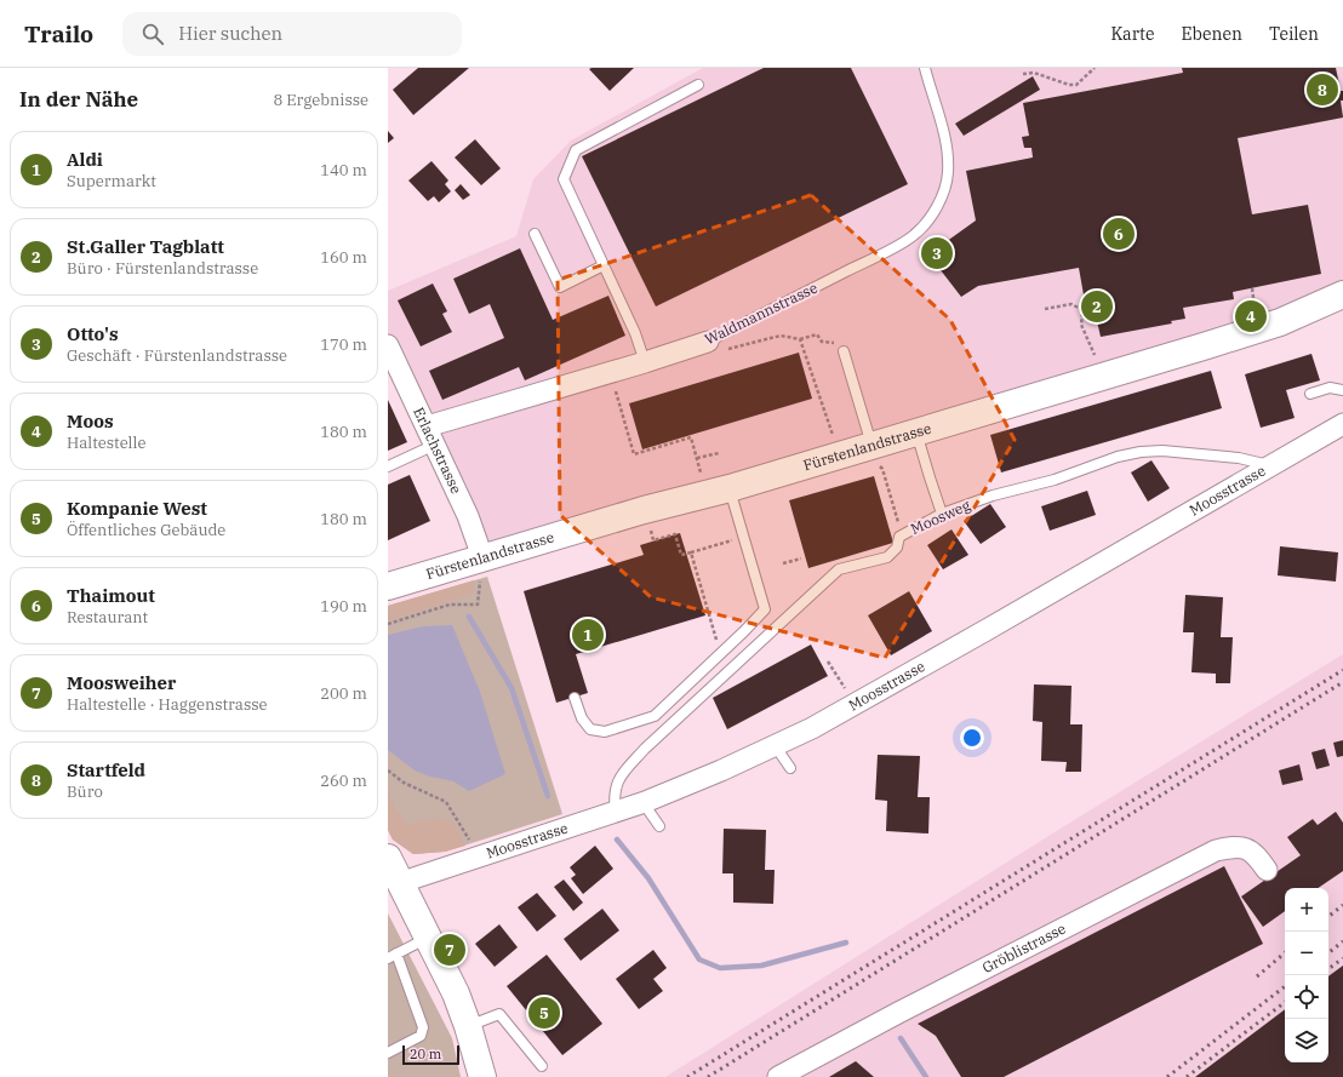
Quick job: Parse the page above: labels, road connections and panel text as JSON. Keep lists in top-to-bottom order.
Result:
{
  "streets": {
    "main road": ["Fürstenlandstrasse"],
    "street": [
      "Waldmannstrasse",
      "Erlachstrasse",
      "Moosstrasse",
      "Gröblistrasse"
    ],
    "lane": ["Moosweg"]
  },
  "crossings": [
    ["Waldmannstrasse", "Erlachstrasse"],
    ["Fürstenlandstrasse", "Erlachstrasse"],
    ["Moosstrasse", "Moosweg"]
  ],
  "scale_bar": "20 m",
  "page": {
    "header": "Trailo",
    "search": "Hier suchen",
    "nav": ["Karte", "Ebenen", "Teilen"],
    "heading": ["In der Nähe", "8 Ergebnisse"],
    "pins": [
      "8",
      "6",
      "3",
      "2",
      "4",
      "1",
      "7",
      "5"
    ],
    "list": [
      {
        "mark": "1",
        "name": "Aldi",
        "note": "Supermarkt",
        "value": "140 m"
      },
      {
        "mark": "2",
        "name": "St.Galler Tagblatt",
        "note": "Büro · Fürstenlandstrasse",
        "value": "160 m"
      },
      {
        "mark": "3",
        "name": "Otto's",
        "note": "Geschäft · Fürstenlandstrasse",
        "value": "170 m"
      },
      {
        "mark": "4",
        "name": "Moos",
        "note": "Haltestelle",
        "value": "180 m"
      },
      {
        "mark": "5",
        "name": "Kompanie West",
        "note": "Öffentliches Gebäude",
        "value": "180 m"
      },
      {
        "mark": "6",
        "name": "Thaimout",
        "note": "Restaurant",
        "value": "190 m"
      },
      {
        "mark": "7",
        "name": "Moosweiher",
        "note": "Haltestelle · Haggenstrasse",
        "value": "200 m"
      },
      {
        "mark": "8",
        "name": "Startfeld",
        "note": "Büro",
        "value": "260 m"
      }
    ],
    "map_buttons": ["+", "−"],
    "scale": "20 m"
  }
}
